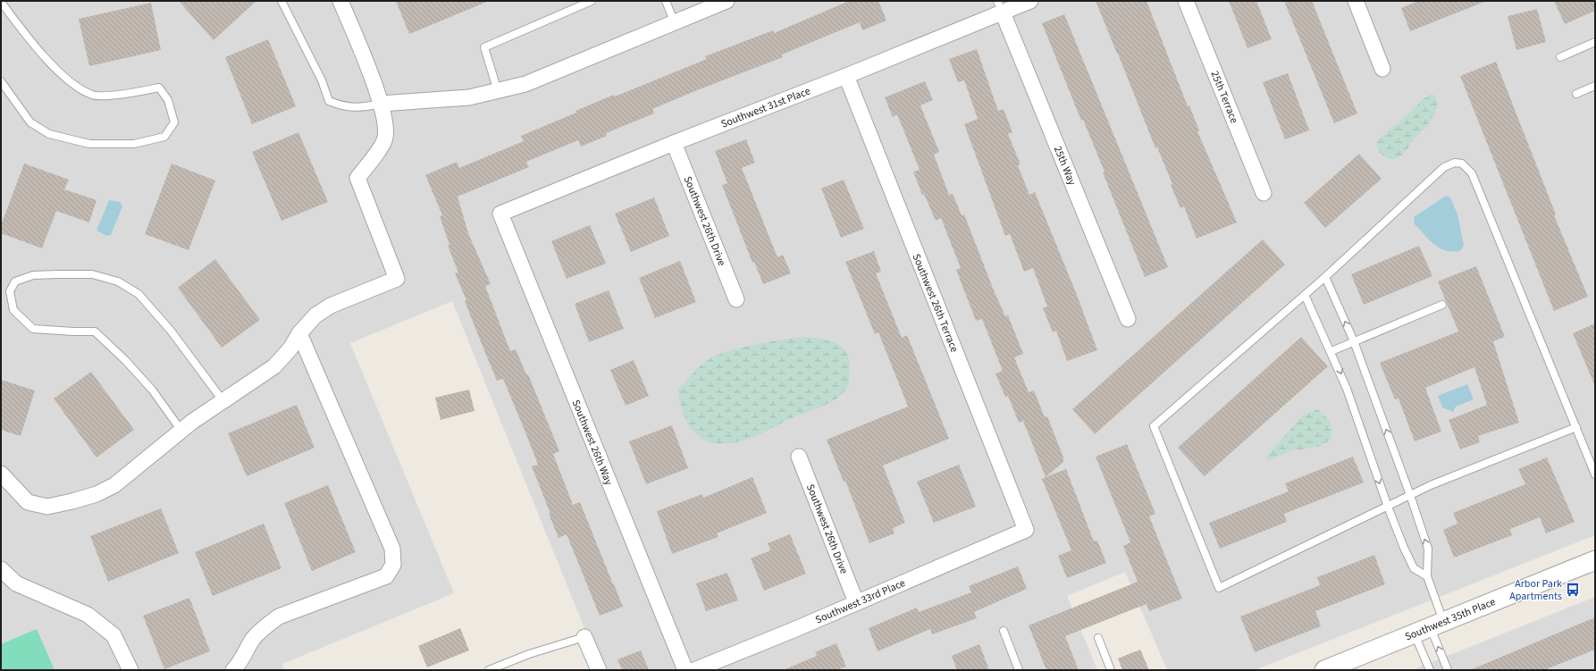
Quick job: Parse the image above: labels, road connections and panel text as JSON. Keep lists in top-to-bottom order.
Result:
{
  "streets": {
    "street": [
      "25th Terrace",
      "Southwest 31st Place",
      "25th Way",
      "Southwest 26th Drive",
      "Southwest 26th Terrace",
      "Southwest 26th Way",
      "Southwest 33rd Place",
      "Southwest 35th Place"
    ]
  },
  "crossings": [
    ["Southwest 31st Place", "25th Way"],
    ["Southwest 31st Place", "Southwest 26th Drive"],
    ["Southwest 31st Place", "Southwest 26th Terrace"],
    ["Southwest 31st Place", "Southwest 26th Way"],
    ["Southwest 26th Drive", "Southwest 33rd Place"],
    ["Southwest 26th Terrace", "Southwest 33rd Place"]
  ],
  "places": {
    "bus stop": ["Arbor Park Apartments"]
  }
}
